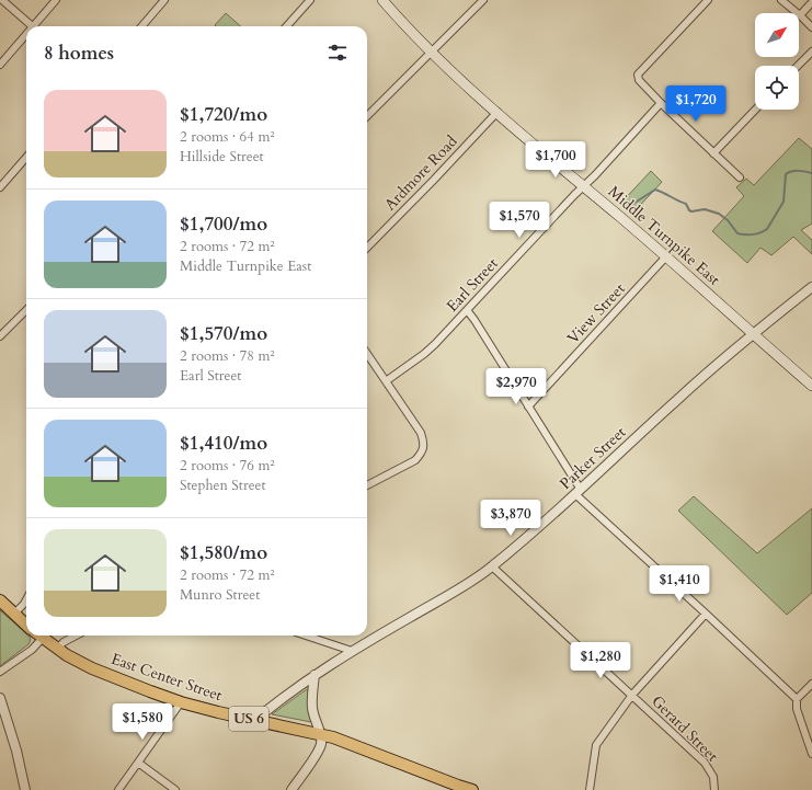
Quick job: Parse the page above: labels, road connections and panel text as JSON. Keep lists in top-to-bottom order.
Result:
{
  "streets": {
    "main road": ["Middle Turnpike East", "East Center Street", "US 6"],
    "street": [
      "Ardmore Road",
      "Earl Street",
      "View Street",
      "Parker Street",
      "Gerard Street"
    ]
  },
  "crossings": [
    ["Ardmore Road", "Middle Turnpike East"],
    ["Middle Turnpike East", "Earl Street"],
    ["Middle Turnpike East", "View Street"],
    ["Middle Turnpike East", "Parker Street"],
    ["Parker Street", "East Center Street"],
    ["Parker Street", "Gerard Street"]
  ],
  "north": "top right",
  "page": {
    "heading": "8 homes",
    "list": [
      {
        "name": "$1,720/mo",
        "note": "2 rooms · 64 m² · Hillside Street"
      },
      {
        "name": "$1,700/mo",
        "note": "2 rooms · 72 m² · Middle Turnpike East"
      },
      {
        "name": "$1,570/mo",
        "note": "2 rooms · 78 m² · Earl Street"
      },
      {
        "name": "$1,410/mo",
        "note": "2 rooms · 76 m² · Stephen Street"
      },
      {
        "name": "$1,580/mo",
        "note": "2 rooms · 72 m² · Munro Street"
      }
    ],
    "price": [
      "$1,720",
      "$1,700",
      "$1,570",
      "$2,970",
      "$3,870",
      "$1,410",
      "$1,280",
      "$1,580"
    ]
  }
}
